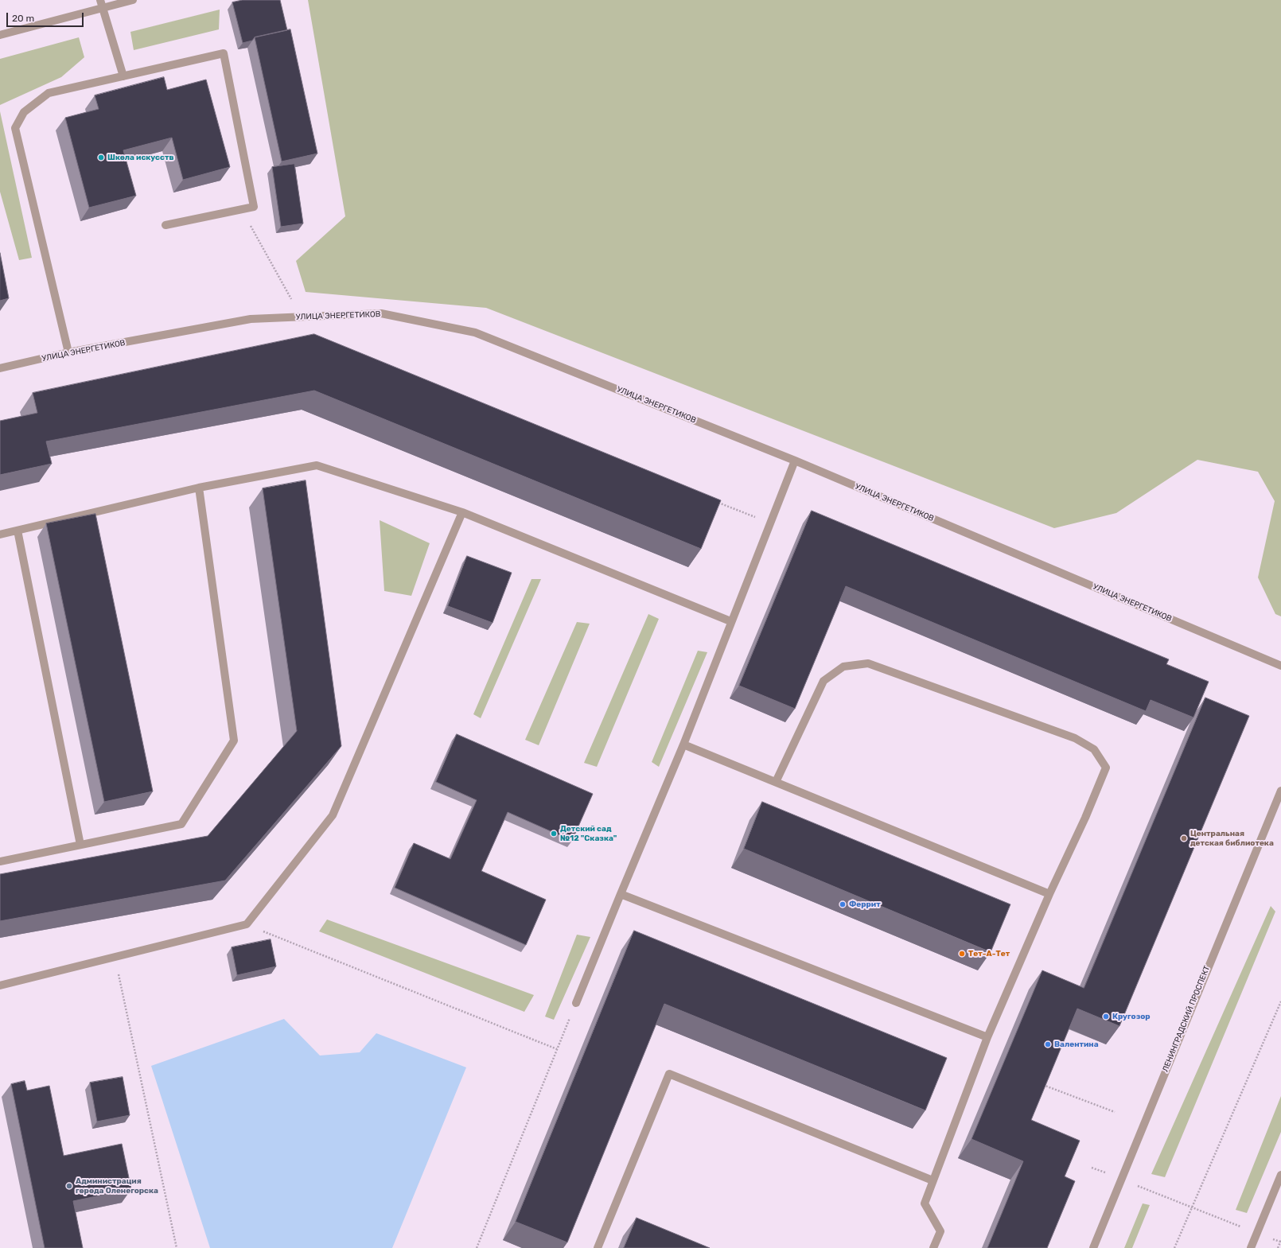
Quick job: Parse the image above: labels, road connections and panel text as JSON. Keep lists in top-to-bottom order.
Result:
{
  "streets": {
    "street": ["УЛИЦА ЭНЕРГЕТИКОВ", "ЛЕНИНГРАДСКИЙ ПРОСПЕКТ"]
  },
  "places": [
    "Школа искусств",
    "Детский сад №12 \"Сказка\"",
    "Центральная детская библиотека",
    "Феррит",
    "Тет-А-Тет",
    "Кругозор",
    "Валентина",
    "Администрация города Оленегорска"
  ],
  "scale_bar": "20 m"
}
